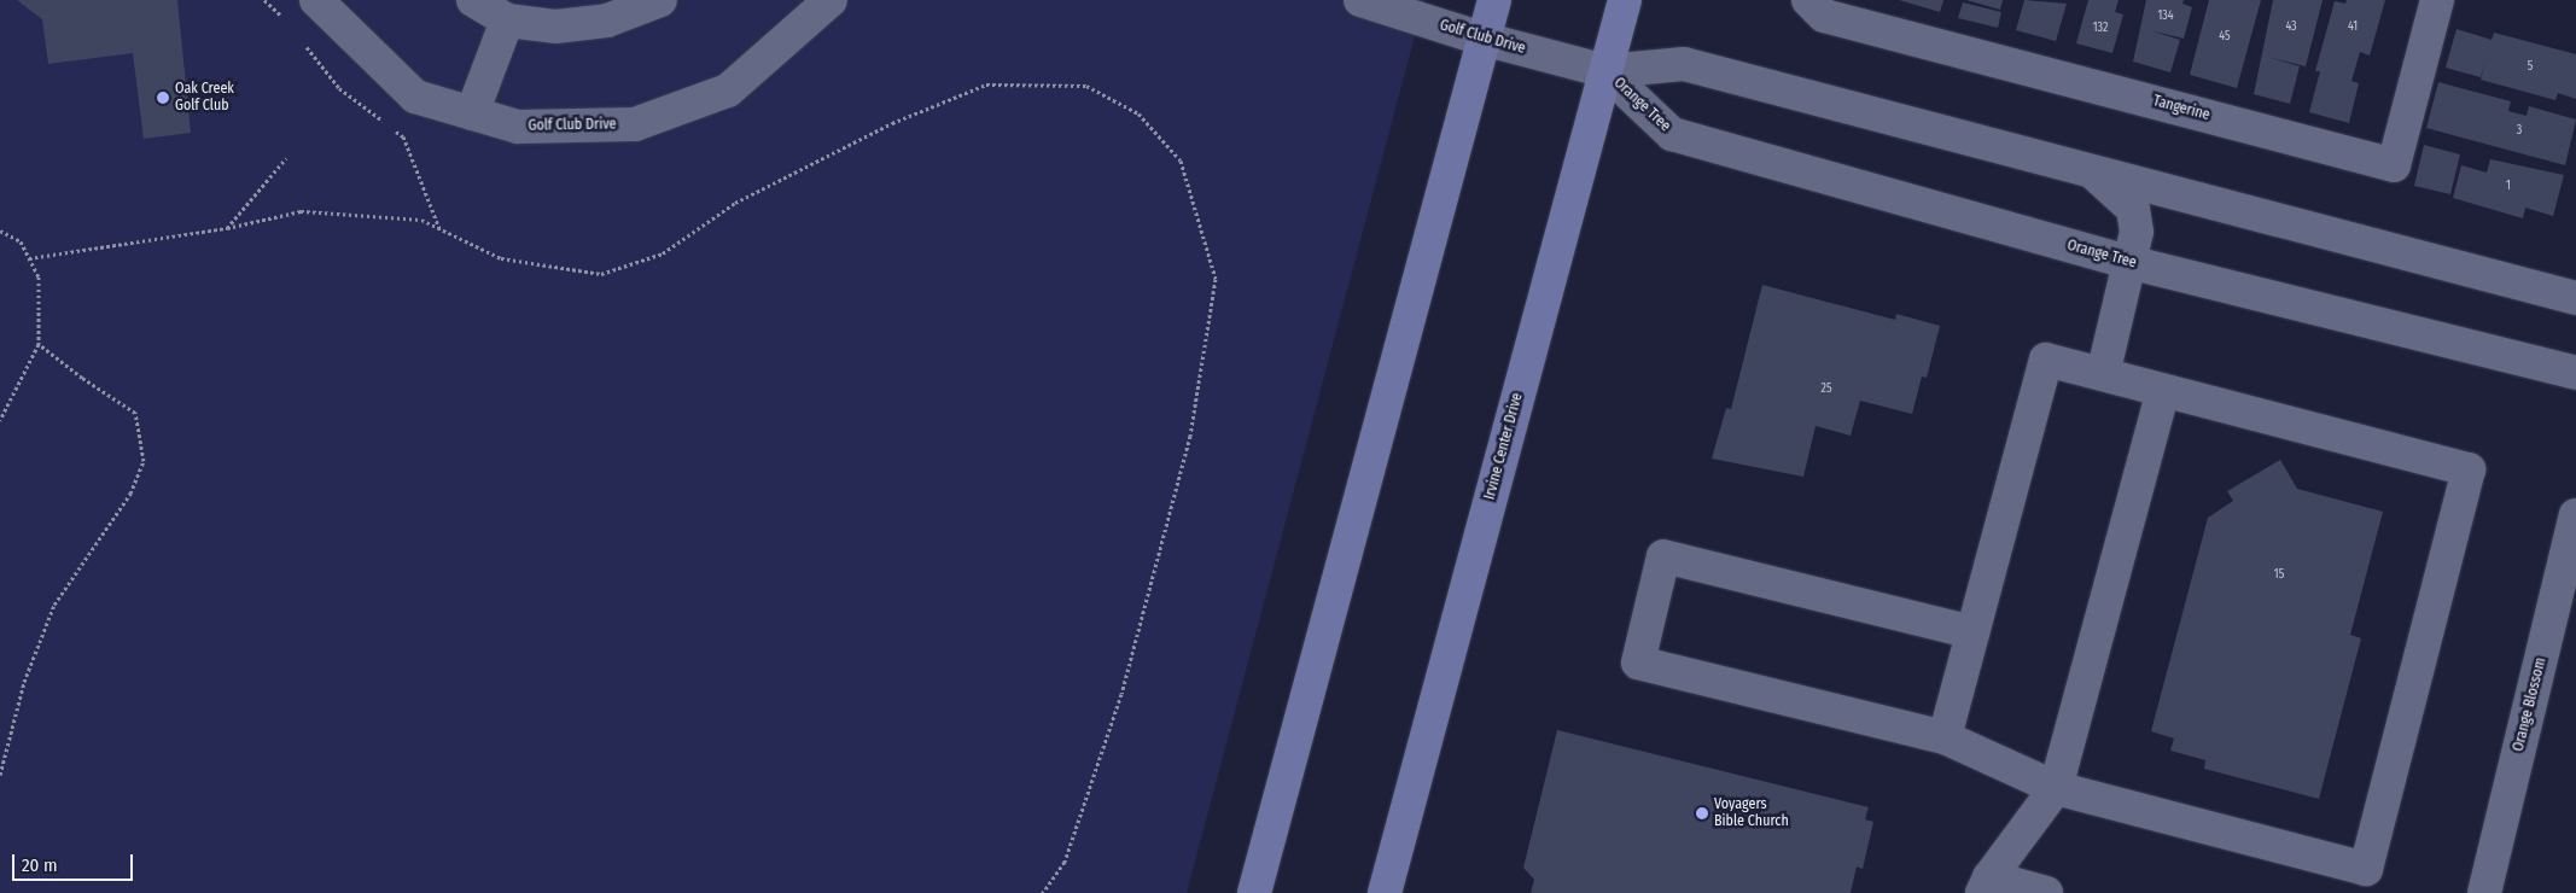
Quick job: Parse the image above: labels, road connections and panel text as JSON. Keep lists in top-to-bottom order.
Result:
{
  "streets": {
    "main road": ["Irvine Center Drive"],
    "street": [
      "Golf Club Drive",
      "Orange Tree",
      "Tangerine",
      "Orange Blossom"
    ]
  },
  "crossings": [
    ["Golf Club Drive", "Orange Tree"],
    ["Golf Club Drive", "Irvine Center Drive"],
    ["Orange Tree", "Irvine Center Drive"]
  ],
  "places": ["Oak Creek Golf Club", "Voyagers Bible Church"],
  "house_numbers": [
    "134",
    "43",
    "41",
    "132",
    "45",
    "5",
    "3",
    "1",
    "25",
    "15"
  ],
  "scale_bar": "20 m"
}
